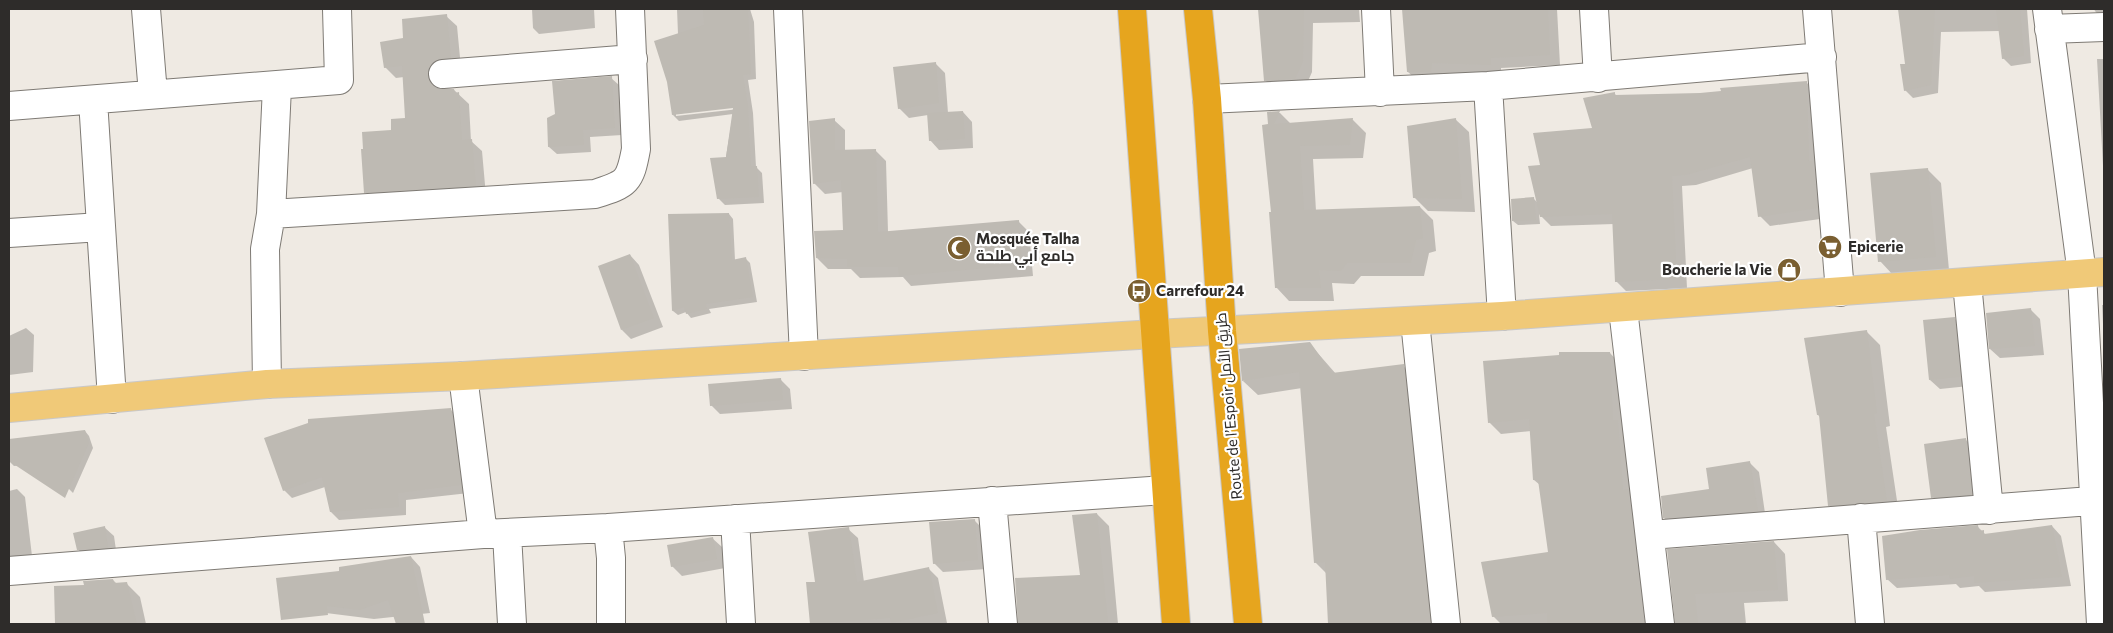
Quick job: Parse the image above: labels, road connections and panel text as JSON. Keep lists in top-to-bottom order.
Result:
{
  "streets": {
    "highway": ["Route de l’Espoir طريق الأمل"]
  },
  "places": {
    "supermarket": ["Epicerie"],
    "mosque": ["Mosquée Talha جامع أبي طلحة"],
    "shop": ["Boucherie la Vie"],
    "bus stop": ["Carrefour 24"]
  }
}
